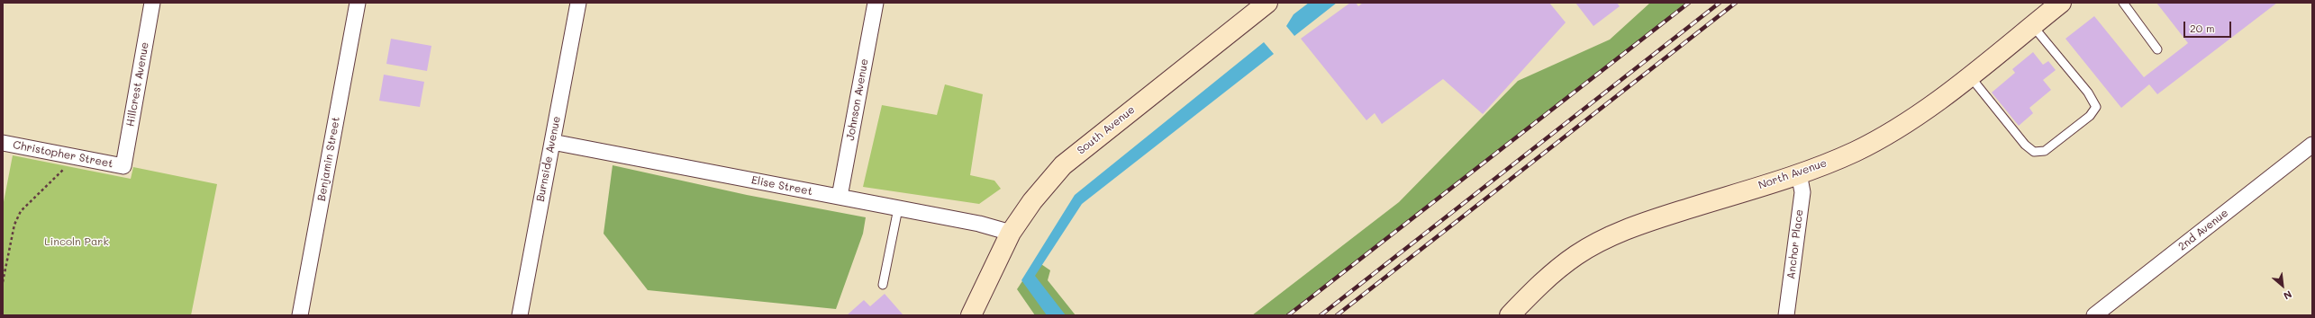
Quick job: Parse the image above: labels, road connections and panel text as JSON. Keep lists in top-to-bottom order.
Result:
{
  "streets": {
    "main road": ["South Avenue", "North Avenue"],
    "street": [
      "Hillcrest Avenue",
      "Johnson Avenue",
      "Christopher Street",
      "Benjamin Street",
      "Burnside Avenue",
      "Elise Street",
      "2nd Avenue",
      "Anchor Place"
    ]
  },
  "crossings": [
    ["Hillcrest Avenue", "Christopher Street"],
    ["Johnson Avenue", "Elise Street"],
    ["South Avenue", "Elise Street"],
    ["Burnside Avenue", "Elise Street"],
    ["North Avenue", "Anchor Place"]
  ],
  "parks": ["Lincoln Park"],
  "scale_bar": "20 m",
  "north": "bottom right"
}
